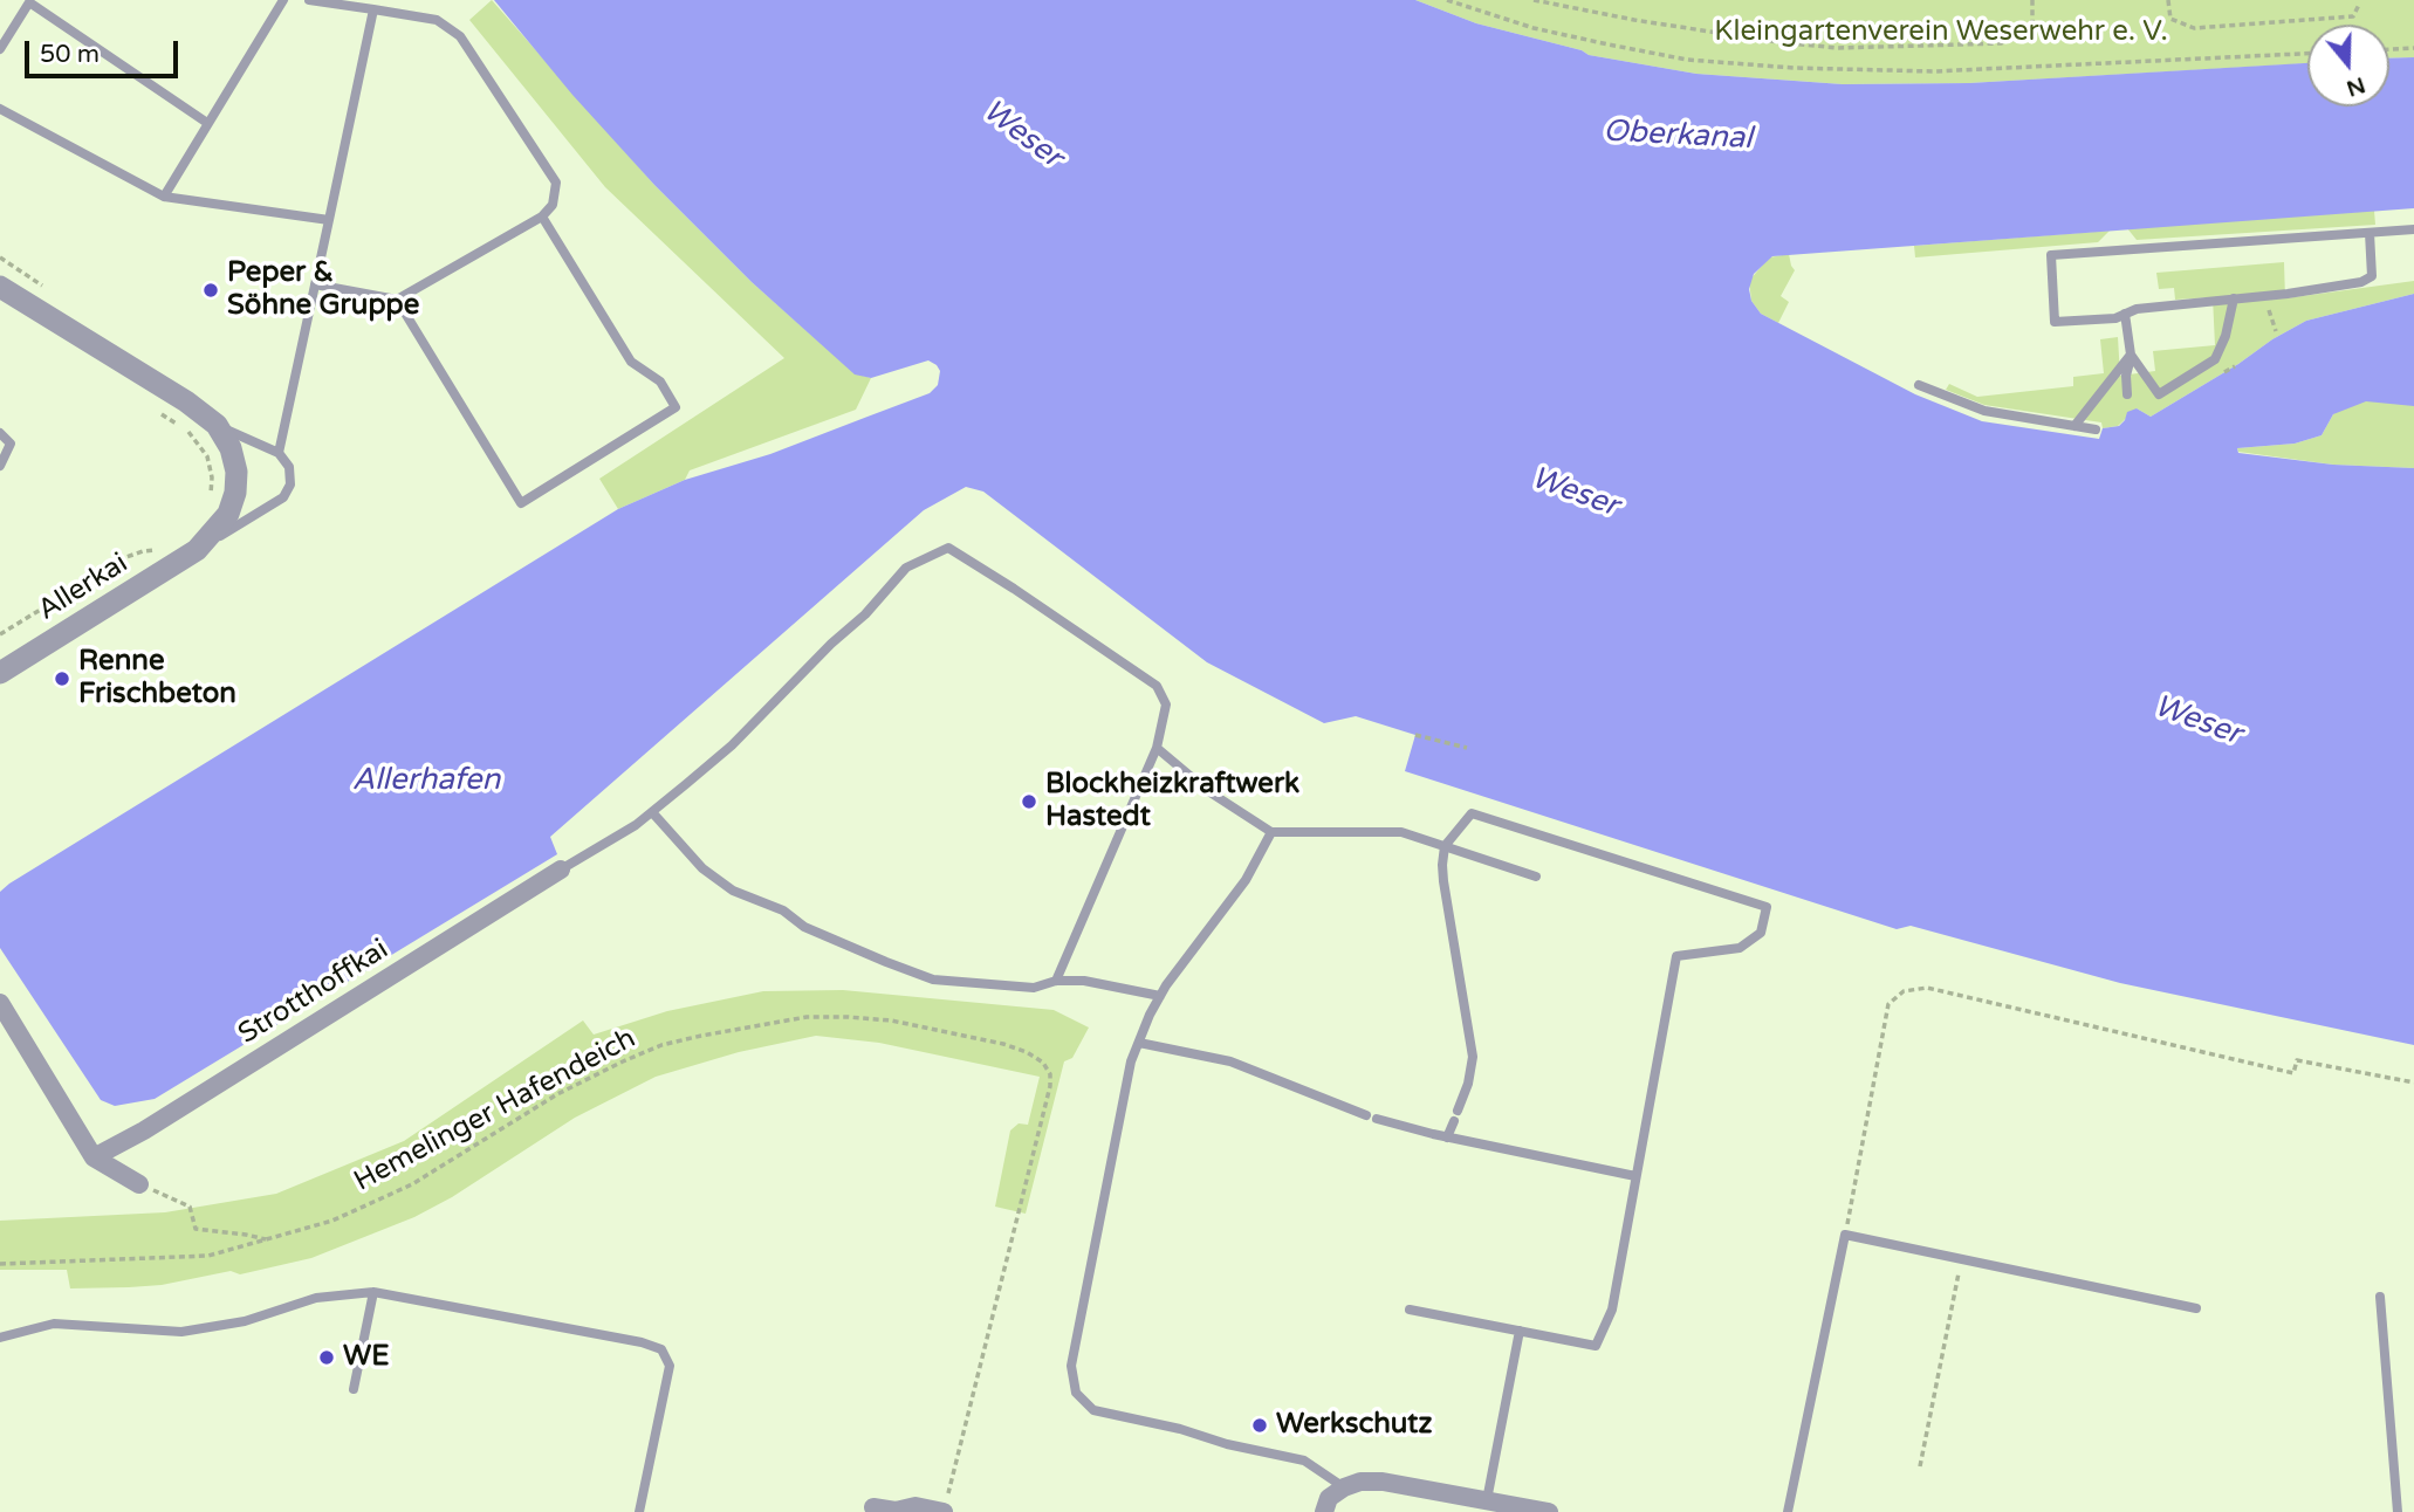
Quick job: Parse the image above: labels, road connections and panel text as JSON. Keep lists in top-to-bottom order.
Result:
{
  "streets": {
    "street": ["Allerkai", "Strotthoffkai"],
    "path": ["Hemelinger Hafendeich"]
  },
  "water": ["Weser", "Oberkanal", "Allerhafen"],
  "parks": ["Kleingartenverein Weserwehr e. V."],
  "places": [
    "Peper & Söhne Gruppe",
    "Renne Frischbeton",
    "Blockheizkraftwerk Hastedt",
    "WE",
    "Werkschutz"
  ],
  "scale_bar": "50 m",
  "north": "bottom"
}
